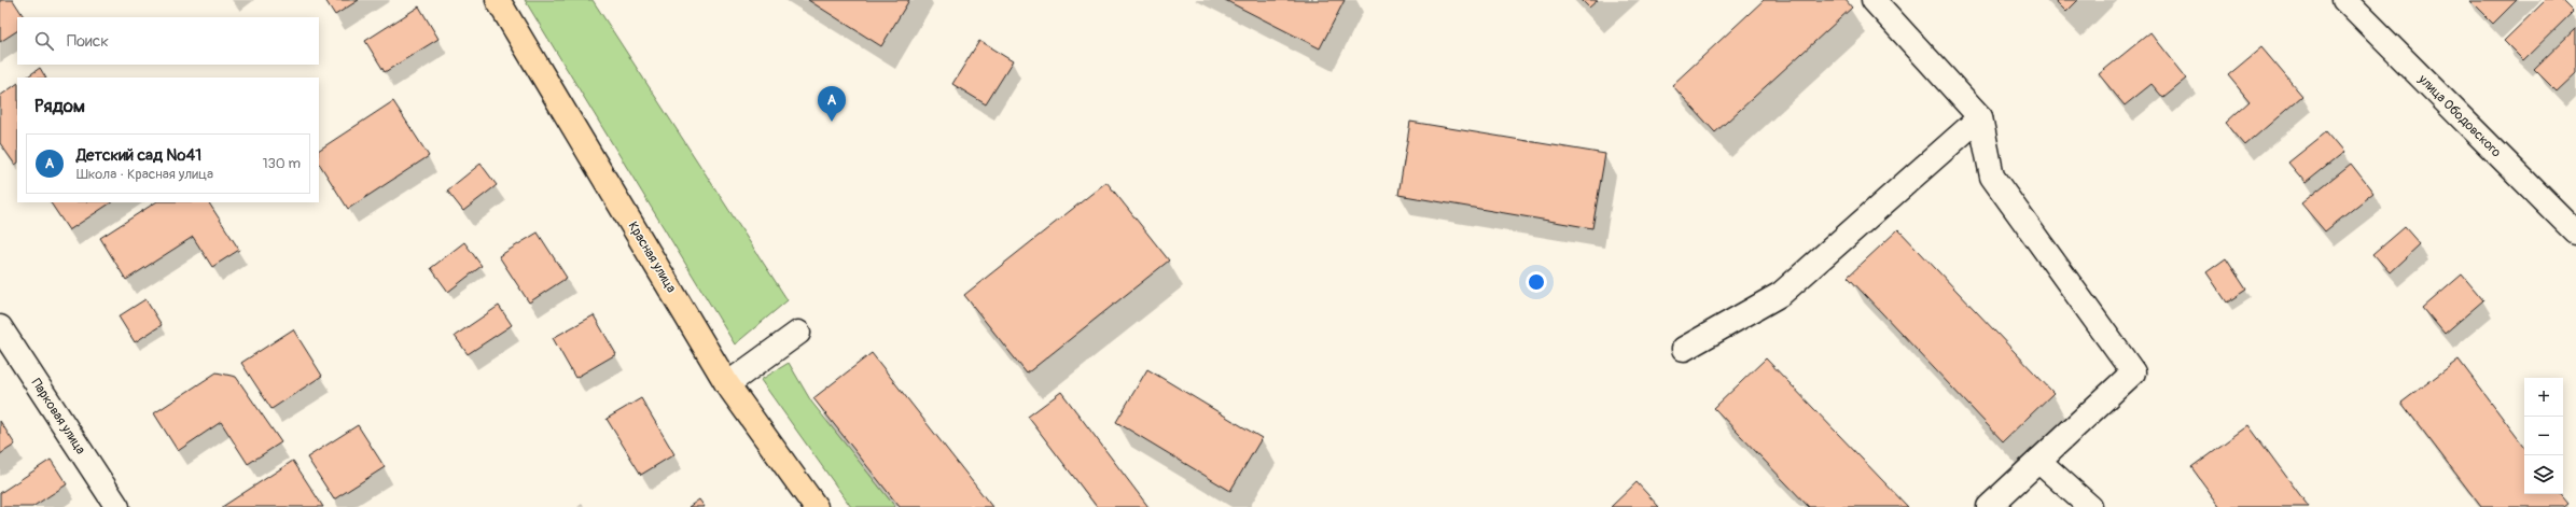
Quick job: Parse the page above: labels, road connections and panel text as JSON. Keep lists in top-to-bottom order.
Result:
{
  "streets": {
    "main road": ["Красная улица"],
    "street": ["улица Ободовского", "Парковая улица"]
  },
  "page": {
    "search": "Поиск",
    "heading": "Рядом",
    "pins": "A",
    "list": [
      {
        "mark": "A",
        "name": "Детский сад №41",
        "note": "Школа · Красная улица",
        "value": "130 m"
      }
    ],
    "map_buttons": ["+", "−"]
  }
}
